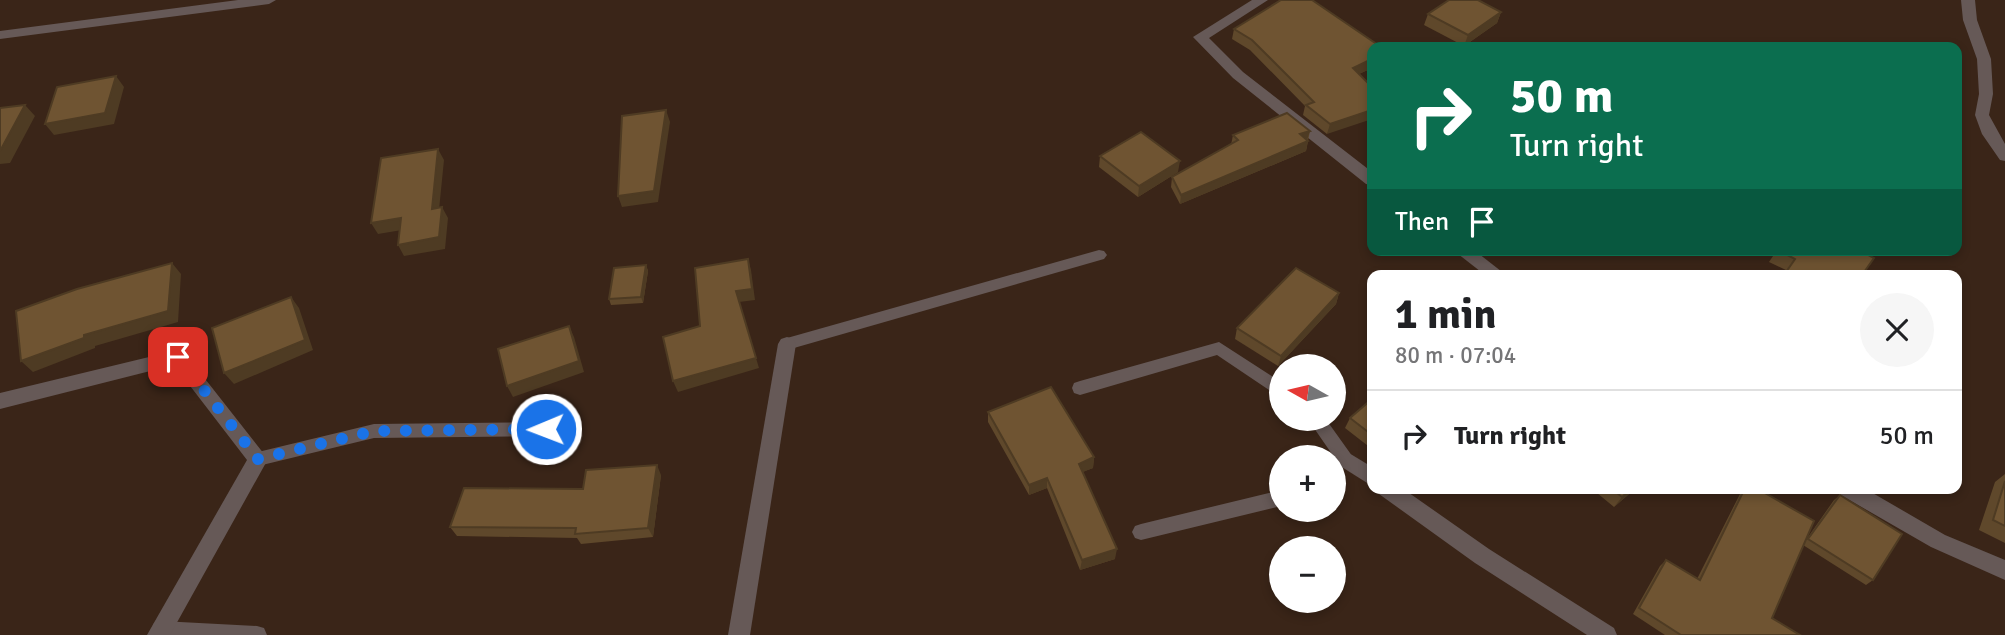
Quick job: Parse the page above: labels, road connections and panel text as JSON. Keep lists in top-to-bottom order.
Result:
{
  "north": "left",
  "page": {
    "turn": ["50 m", "Turn right"],
    "then": "Then",
    "heading": ["1 min", "80 m · 07:04"],
    "map_buttons": ["+", "−"],
    "list": [
      {
        "name": "Turn right",
        "value": "50 m"
      }
    ]
  }
}
